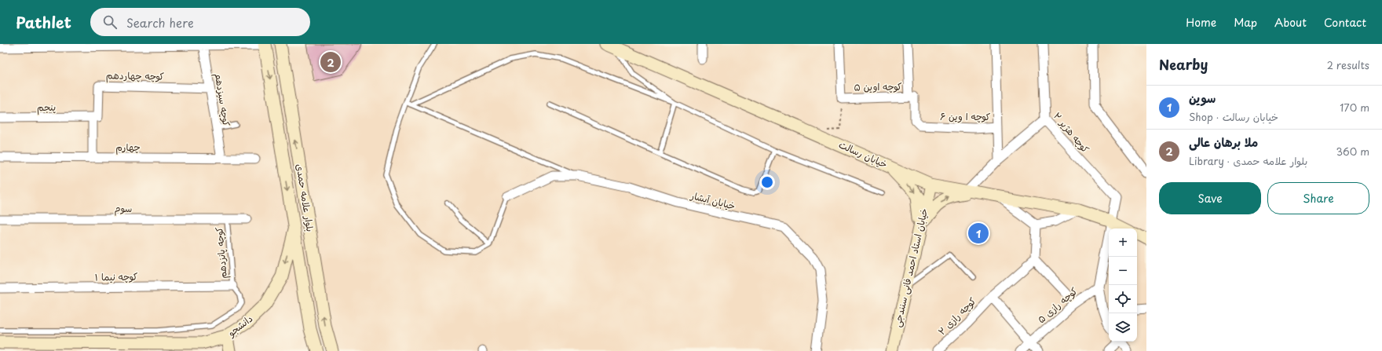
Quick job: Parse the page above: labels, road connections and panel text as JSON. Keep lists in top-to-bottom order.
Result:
{
  "streets": {
    "street": [
      "کوچه چهاردهم",
      "کوچه اوین ۵",
      "کوچه سیزدهم",
      "پنجم",
      "کوچه ا وین ۶",
      "کوچه هژیر ۲",
      "چهارم",
      "خیابان رسالت",
      "بلوار علامه حمدی",
      "خیابان آبشار",
      "سوم",
      "خیابان استاد احمد فانی سنندجی",
      "کوچه نیما ۱",
      "کوچه رازی ۵",
      "کوچه رازی ۲",
      "دانشجو"
    ],
    "lane": ["کوچه پانزدهم"]
  },
  "crossings": [
    ["کوچه چهاردهم", "کوچه سیزدهم"],
    ["کوچه چهاردهم", "پنجم"],
    ["کوچه چهاردهم", "چهارم"],
    ["کوچه اوین ۵", "کوچه ا وین ۶"],
    ["کوچه سیزدهم", "چهارم"],
    ["کوچه هژیر ۲", "خیابان رسالت"],
    ["خیابان رسالت", "خیابان استاد احمد فانی سنندجی"],
    ["بلوار علامه حمدی", "دانشجو"],
    ["سوم", "کوچه پانزدهم"],
    ["کوچه پانزدهم", "کوچه نیما ۱"]
  ],
  "one_way": ["دانشجو"],
  "page": {
    "header": "Pathlet",
    "search": "Search here",
    "nav": [
      "Home",
      "Map",
      "About",
      "Contact"
    ],
    "heading": ["Nearby", "2 results"],
    "pins": ["2", "1"],
    "list": [
      {
        "mark": "1",
        "name": "سوین",
        "note": "Shop · خیابان رسالت",
        "value": "170 m"
      },
      {
        "mark": "2",
        "name": "ملا برهان عالی",
        "note": "Library · بلوار علامه حمدی",
        "value": "360 m"
      }
    ],
    "buttons": ["Save", "Share"],
    "map_buttons": ["+", "−"]
  }
}
